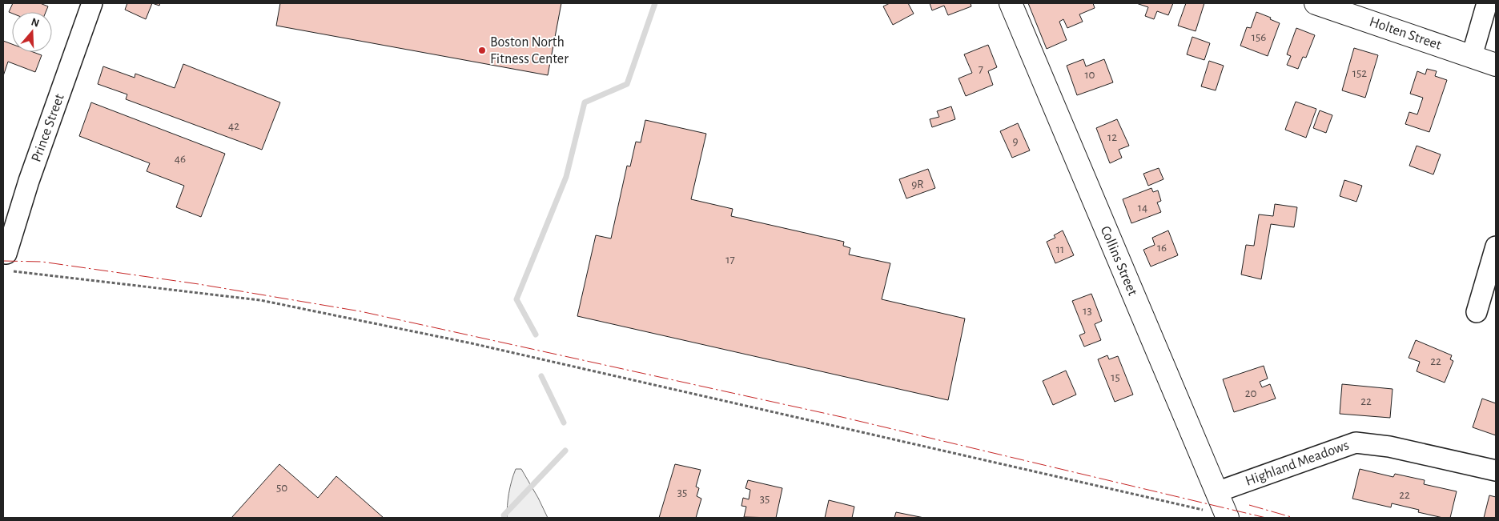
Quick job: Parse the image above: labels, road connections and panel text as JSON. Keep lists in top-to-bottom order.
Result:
{
  "streets": {
    "main road": ["Holten Street", "Collins Street"],
    "street": ["Prince Street", "Highland Meadows"]
  },
  "crossings": [
    ["Collins Street", "Highland Meadows"]
  ],
  "places": ["Boston North Fitness Center"],
  "house_numbers": [
    "156",
    "7",
    "152",
    "10",
    "42",
    "12",
    "9",
    "46",
    "9R",
    "14",
    "16",
    "11",
    "17",
    "13",
    "22",
    "15",
    "20",
    "22",
    "50",
    "35",
    "22",
    "35"
  ],
  "north": "top"
}
